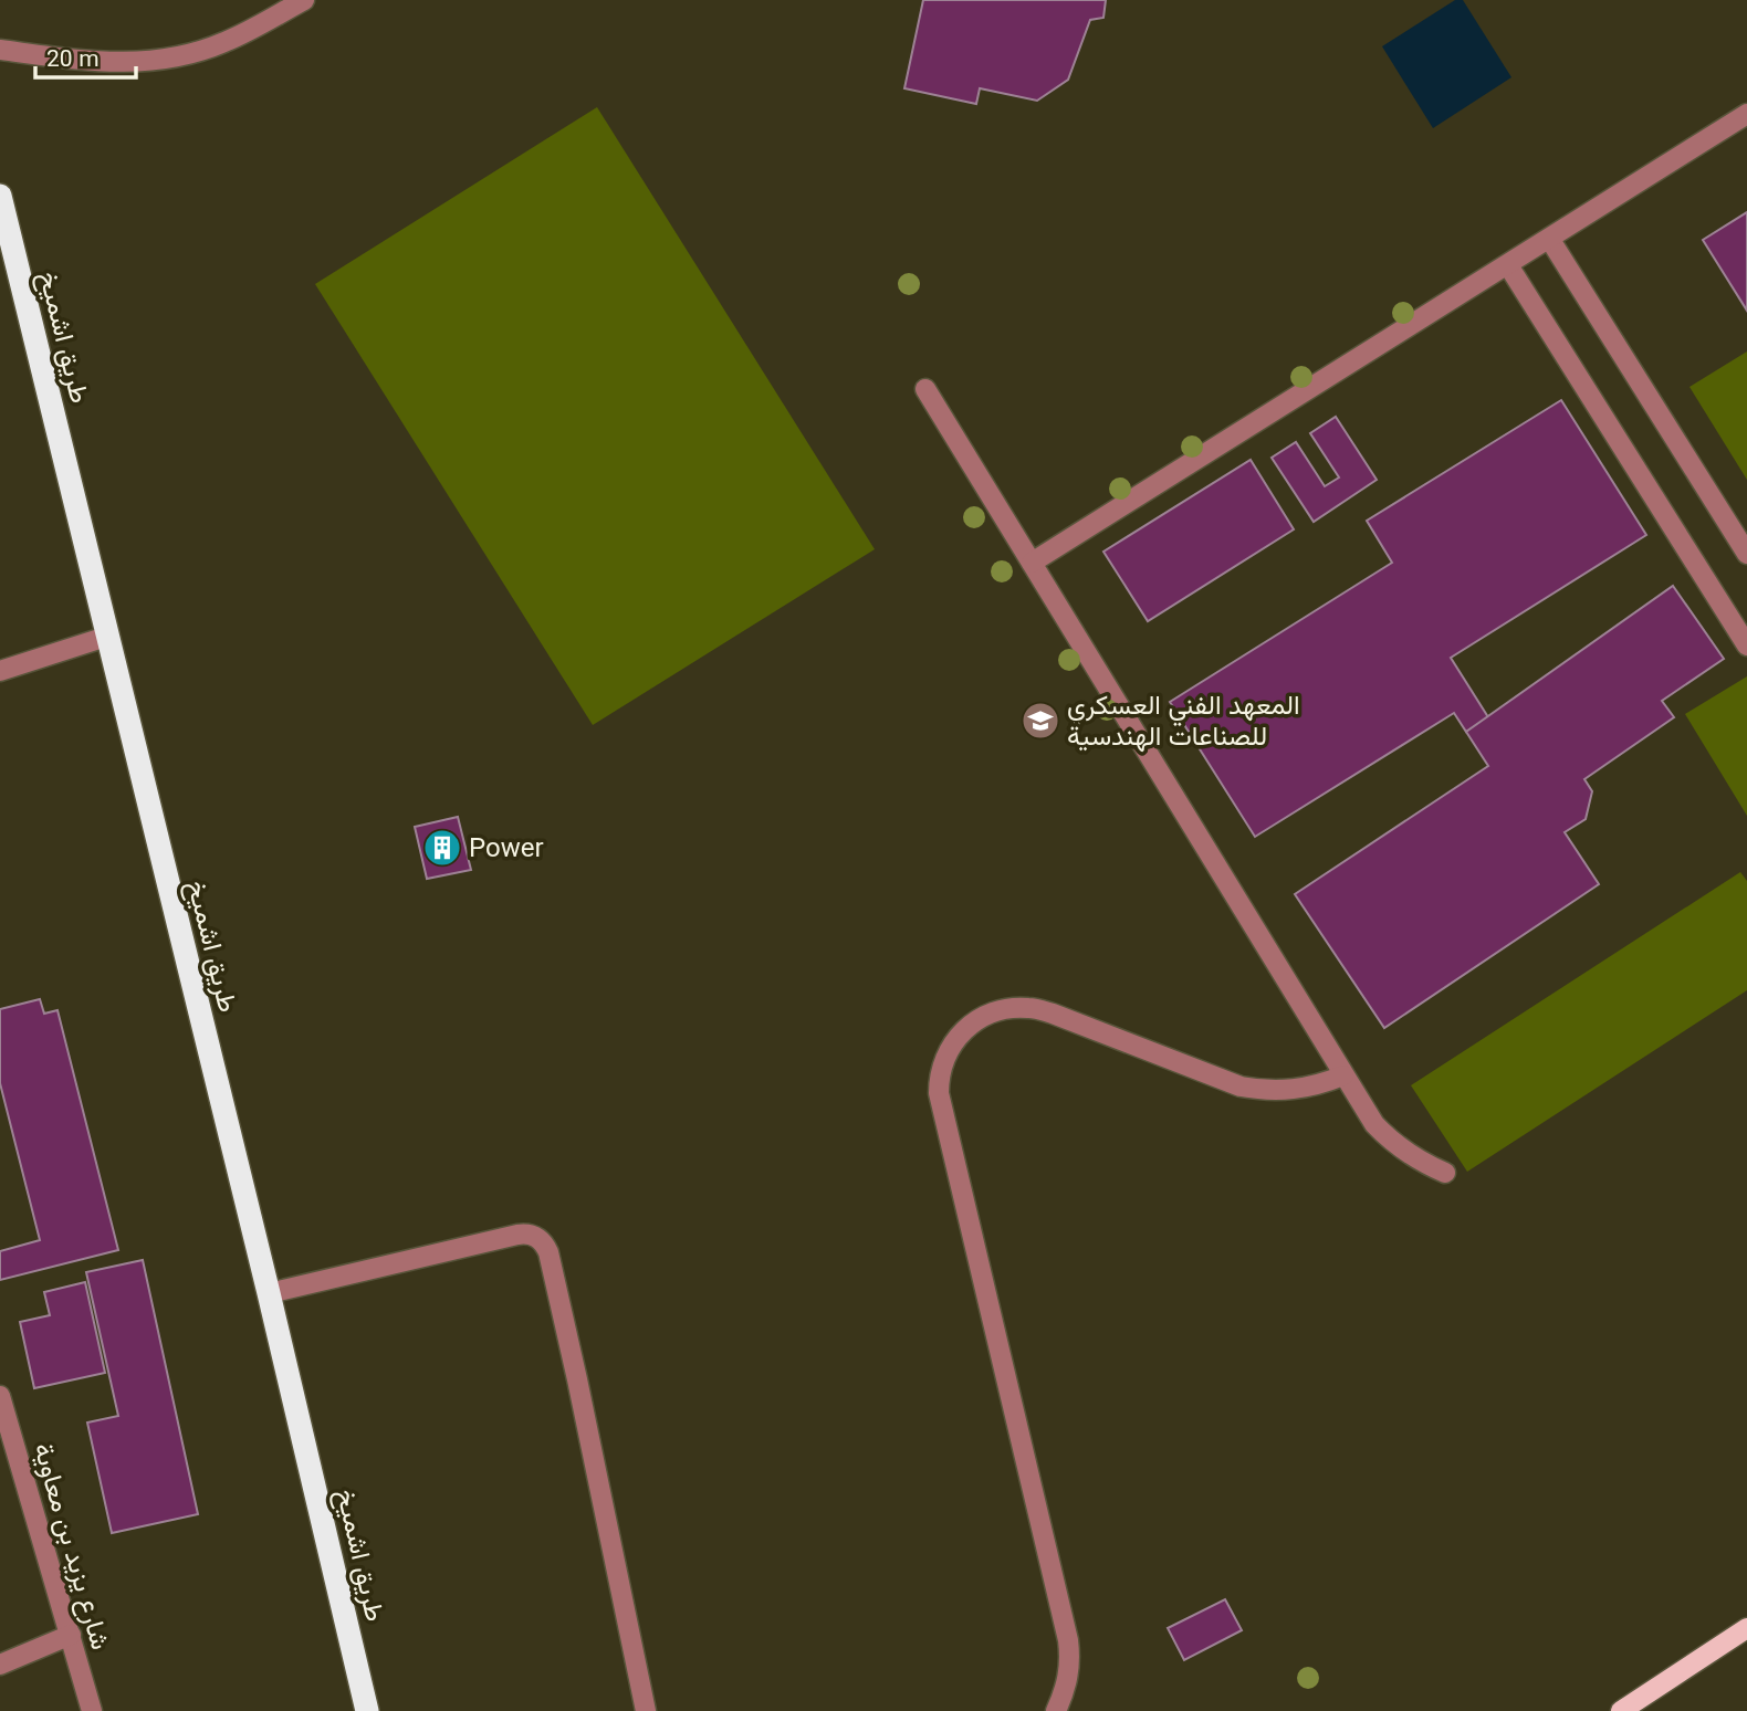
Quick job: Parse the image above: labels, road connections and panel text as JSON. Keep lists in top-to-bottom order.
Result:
{
  "streets": {
    "highway": ["طريق اشميخ"],
    "street": ["شارع يزيد بن معاوية"]
  },
  "places": {
    "school or university": ["المعهد الفني العسكري للصناعات الهندسية"],
    "building": ["Power"]
  },
  "scale_bar": "20 m"
}
